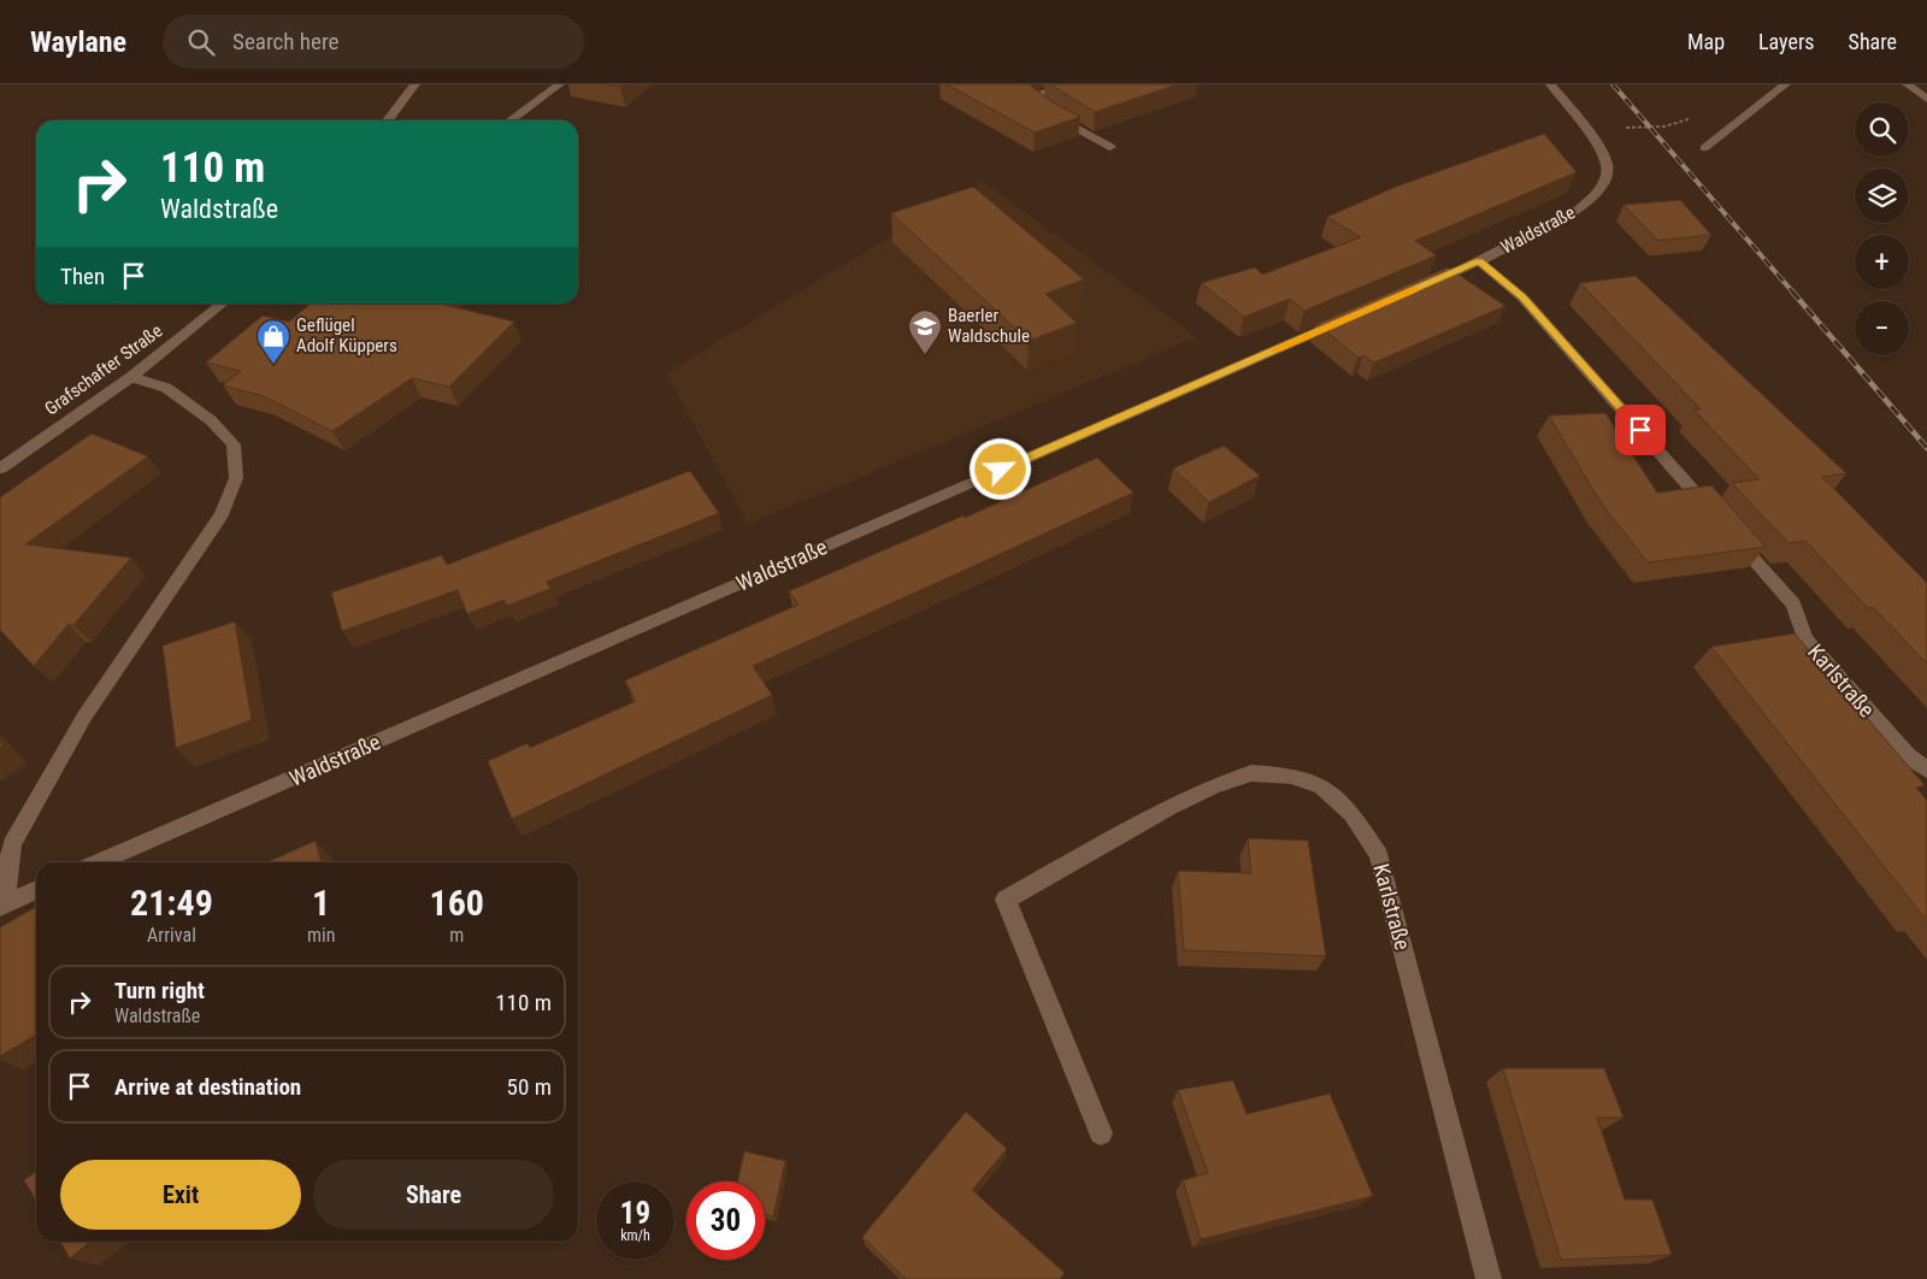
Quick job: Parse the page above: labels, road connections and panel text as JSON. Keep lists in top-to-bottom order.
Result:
{
  "streets": {
    "street": ["Waldstraße", "Grafschafter Straße", "Karlstraße"]
  },
  "crossings": [
    ["Waldstraße", "Karlstraße"]
  ],
  "places": {
    "school or university": ["Baerler Waldschule"],
    "shop": ["Geflügel Adolf Küppers"]
  },
  "page": {
    "header": "Waylane",
    "search": "Search here",
    "nav": ["Map", "Layers", "Share"],
    "map_buttons": ["+", "−"],
    "turn": ["110 m", "Waldstraße"],
    "then": "Then",
    "eta": [
      "21:49",
      "Arrival",
      "1",
      "min",
      "160",
      "m"
    ],
    "list": [
      {
        "name": "Turn right",
        "note": "Waldstraße",
        "value": "110 m"
      },
      {
        "name": "Arrive at destination",
        "value": "50 m"
      }
    ],
    "buttons": ["Exit", "Share"],
    "speed": "19 km/h",
    "limit": "30"
  }
}
